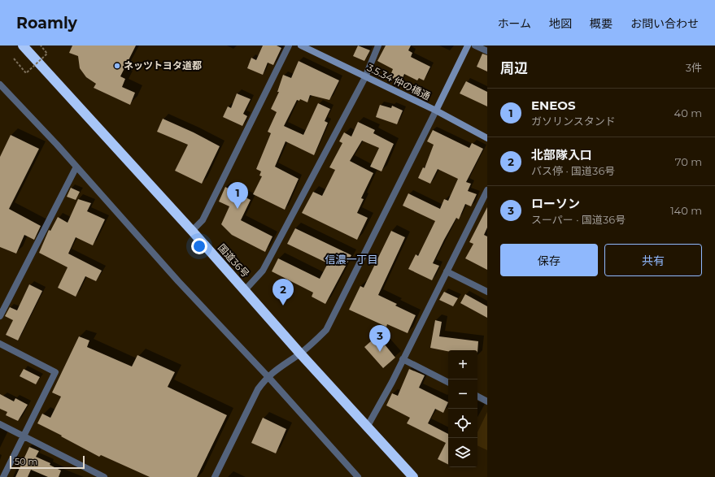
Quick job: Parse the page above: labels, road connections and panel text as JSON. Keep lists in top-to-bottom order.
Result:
{
  "streets": {
    "highway": ["国道36号"],
    "street": ["3.5.34 仲の橋通"]
  },
  "districts": ["信濃一丁目"],
  "places": ["ネッツトヨタ道都"],
  "scale_bar": "50 m",
  "page": {
    "header": "Roamly",
    "nav": [
      "ホーム",
      "地図",
      "概要",
      "お問い合わせ"
    ],
    "heading": ["周辺", "3件"],
    "list": [
      {
        "mark": "1",
        "name": "ENEOS",
        "note": "ガソリンスタンド",
        "value": "40 m"
      },
      {
        "mark": "2",
        "name": "北部隊入口",
        "note": "バス停 · 国道36号",
        "value": "70 m"
      },
      {
        "mark": "3",
        "name": "ローソン",
        "note": "スーパー · 国道36号",
        "value": "140 m"
      }
    ],
    "pins": ["1", "2", "3"],
    "buttons": ["保存", "共有"],
    "map_buttons": ["+", "−"],
    "scale": "50 m"
  }
}
